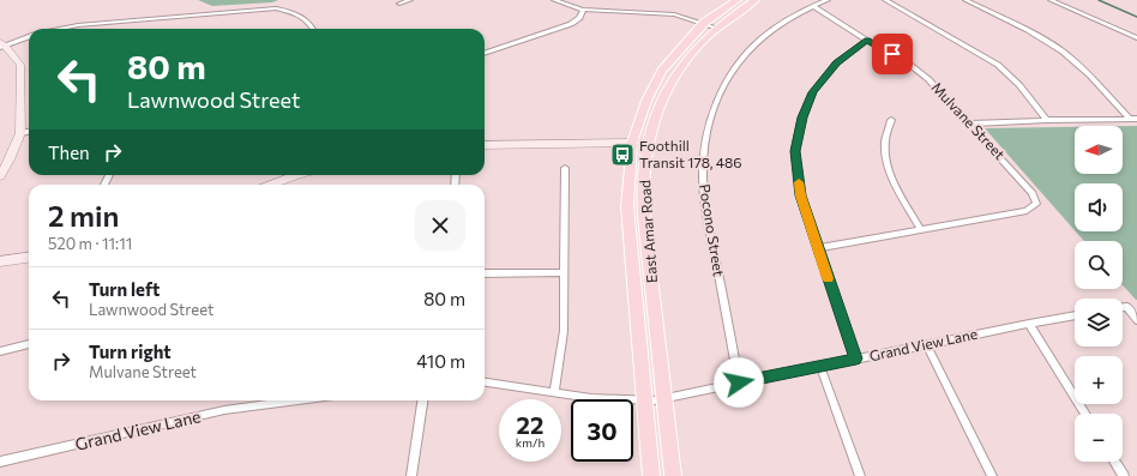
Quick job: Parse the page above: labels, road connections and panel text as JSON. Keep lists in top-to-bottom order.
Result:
{
  "streets": {
    "main road": ["East Amar Road"],
    "street": ["Mulvane Street", "Pocono Street", "Grand View Lane"]
  },
  "crossings": [
    ["Mulvane Street", "Pocono Street"],
    ["Pocono Street", "Grand View Lane"],
    ["East Amar Road", "Grand View Lane"]
  ],
  "places": {
    "bus stop": ["Foothill Transit 178, 486"]
  },
  "north": "left",
  "page": {
    "turn": ["80 m", "Lawnwood Street"],
    "map_buttons": ["+", "−"],
    "then": "Then",
    "heading": ["2 min", "520 m · 11:11"],
    "list": [
      {
        "name": "Turn left",
        "note": "Lawnwood Street",
        "value": "80 m"
      },
      {
        "name": "Turn right",
        "note": "Mulvane Street",
        "value": "410 m"
      }
    ],
    "speed": "22 km/h",
    "limit": "30"
  }
}
